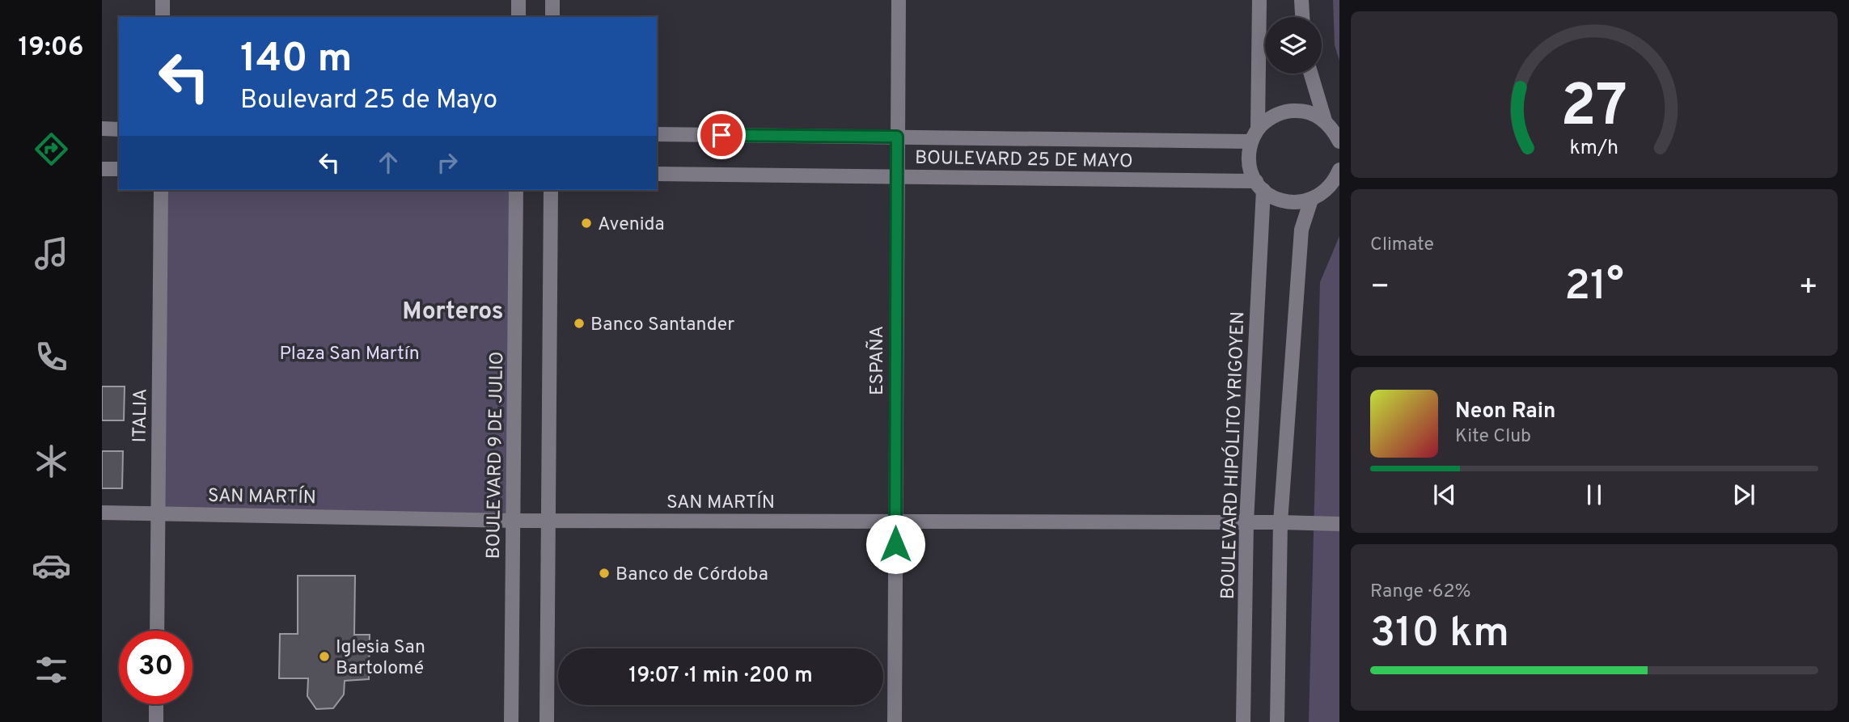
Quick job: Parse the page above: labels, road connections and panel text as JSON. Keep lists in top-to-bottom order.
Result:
{
  "streets": {
    "street": [
      "BOULEVARD 25 DE MAYO",
      "ESPAÑA",
      "ITALIA",
      "BOULEVARD 9 DE JULIO",
      "BOULEVARD HIPÓLITO YRIGOYEN",
      "SAN MARTÍN"
    ]
  },
  "crossings": [
    ["BOULEVARD 25 DE MAYO", "ESPAÑA"],
    ["BOULEVARD 25 DE MAYO", "BOULEVARD HIPÓLITO YRIGOYEN"],
    ["ESPAÑA", "SAN MARTÍN"],
    ["ITALIA", "SAN MARTÍN"],
    ["BOULEVARD 9 DE JULIO", "SAN MARTÍN"],
    ["BOULEVARD HIPÓLITO YRIGOYEN", "SAN MARTÍN"]
  ],
  "districts": ["Morteros"],
  "parks": ["Plaza San Martín"],
  "places": [
    "Avenida",
    "Banco Santander",
    "Banco de Córdoba",
    "Iglesia San Bartolomé"
  ],
  "page": {
    "tabs": "19:06",
    "turn": ["140 m", "Boulevard 25 de Mayo"],
    "tile": [
      "Climate",
      ["Range · 62%", "310 km"]
    ],
    "heat": ["−", "21°", "+"],
    "song": ["Neon Rain", "Kite Club"],
    "limit": "30",
    "trip": "19:07 · 1 min · 200 m",
    "gauge": ["27", "km/h"]
  }
}
